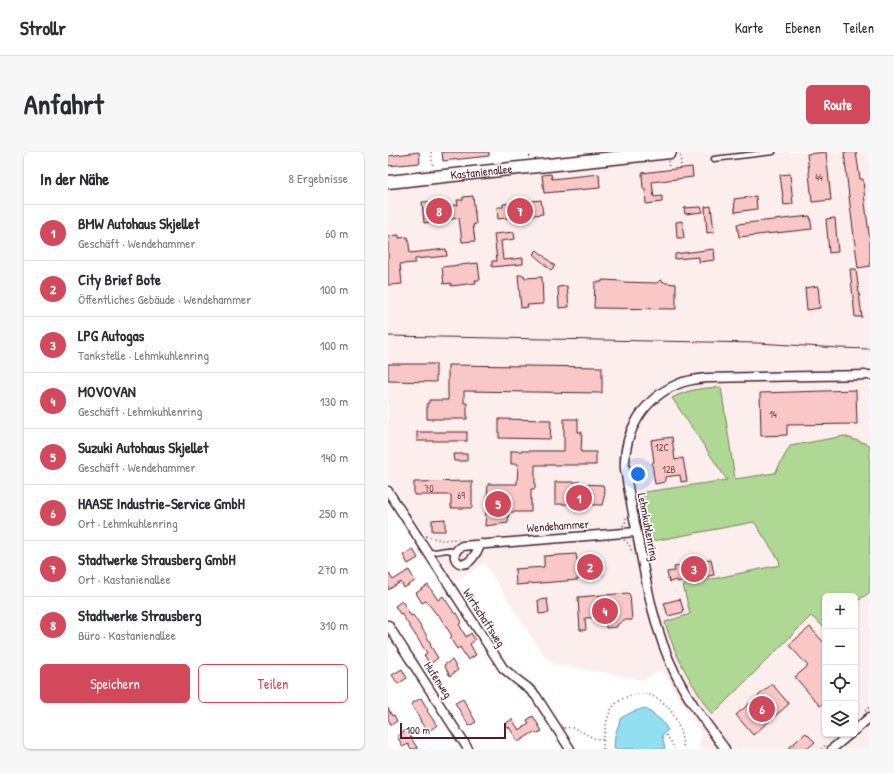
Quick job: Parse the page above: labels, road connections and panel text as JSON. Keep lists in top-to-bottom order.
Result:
{
  "streets": {
    "street": [
      "Kastanienallee",
      "Wendehammer",
      "Lehmkuhlenring",
      "Wirtschaftsweg",
      "Hufenweg"
    ]
  },
  "crossings": [
    ["Wendehammer", "Lehmkuhlenring"]
  ],
  "house_numbers": [
    "44",
    "14",
    "12C",
    "12B",
    "70",
    "69"
  ],
  "scale_bar": "100 m",
  "page": {
    "header": "Strollr",
    "nav": ["Karte", "Ebenen", "Teilen"],
    "title": "Anfahrt",
    "buttons": [
      "Route",
      ["Speichern", "Teilen"]
    ],
    "heading": ["In der Nähe", "8 Ergebnisse"],
    "pins": [
      "7",
      "8",
      "1",
      "5",
      "2",
      "3",
      "4",
      "6"
    ],
    "list": [
      {
        "mark": "1",
        "name": "BMW Autohaus Skjellet",
        "note": "Geschäft · Wendehammer",
        "value": "60 m"
      },
      {
        "mark": "2",
        "name": "City Brief Bote",
        "note": "Öffentliches Gebäude · Wendehammer",
        "value": "100 m"
      },
      {
        "mark": "3",
        "name": "LPG Autogas",
        "note": "Tankstelle · Lehmkuhlenring",
        "value": "100 m"
      },
      {
        "mark": "4",
        "name": "MOVOVAN",
        "note": "Geschäft · Lehmkuhlenring",
        "value": "130 m"
      },
      {
        "mark": "5",
        "name": "Suzuki Autohaus Skjellet",
        "note": "Geschäft · Wendehammer",
        "value": "140 m"
      },
      {
        "mark": "6",
        "name": "HAASE Industrie-Service GmbH",
        "note": "Ort · Lehmkuhlenring",
        "value": "250 m"
      },
      {
        "mark": "7",
        "name": "Stadtwerke Strausberg GmbH",
        "note": "Ort · Kastanienallee",
        "value": "270 m"
      },
      {
        "mark": "8",
        "name": "Stadtwerke Strausberg",
        "note": "Büro · Kastanienallee",
        "value": "310 m"
      }
    ],
    "map_buttons": ["+", "−"],
    "scale": "100 m"
  }
}
